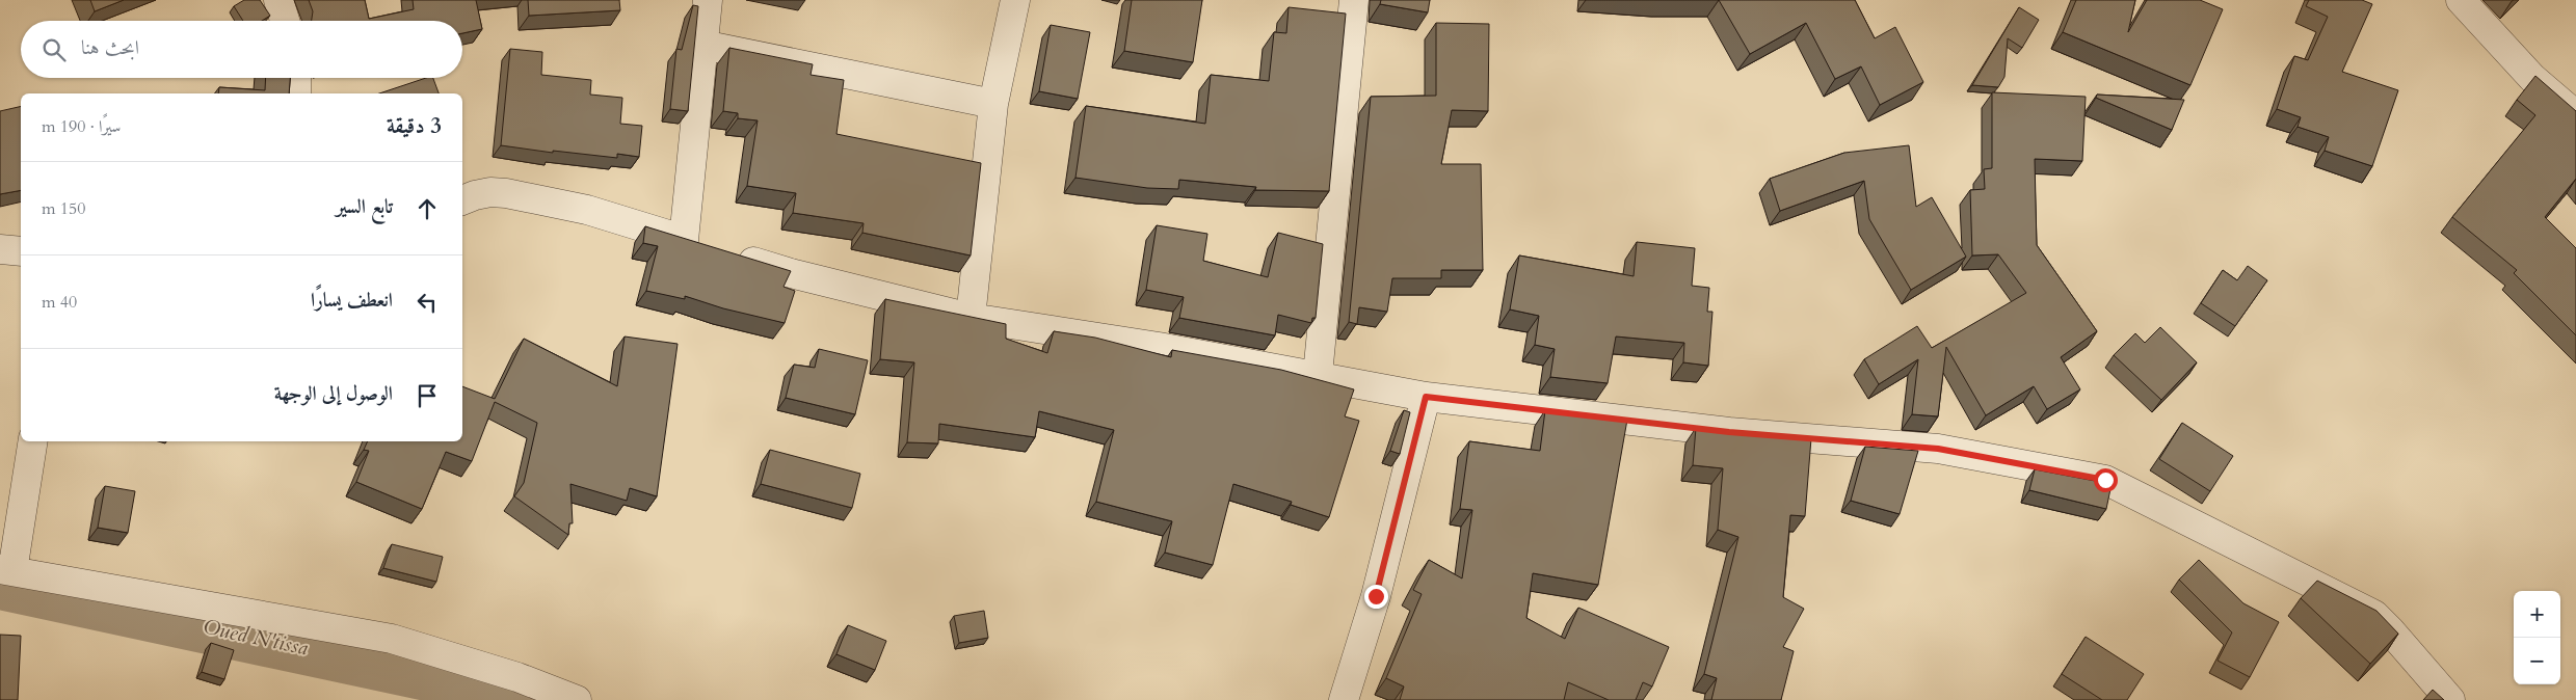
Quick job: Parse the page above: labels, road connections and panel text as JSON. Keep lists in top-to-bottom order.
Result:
{
  "water": ["Oued N'tissa"],
  "page": {
    "search": "ابحث هنا",
    "heading": ["3 دقيقة", "سيرًا · 190 m"],
    "list": [
      ["تابع السير", "150 m"],
      ["انعطف يسارًا", "40 m"],
      "الوصول إلى الوجهة"
    ],
    "map_buttons": ["+", "−"]
  }
}
